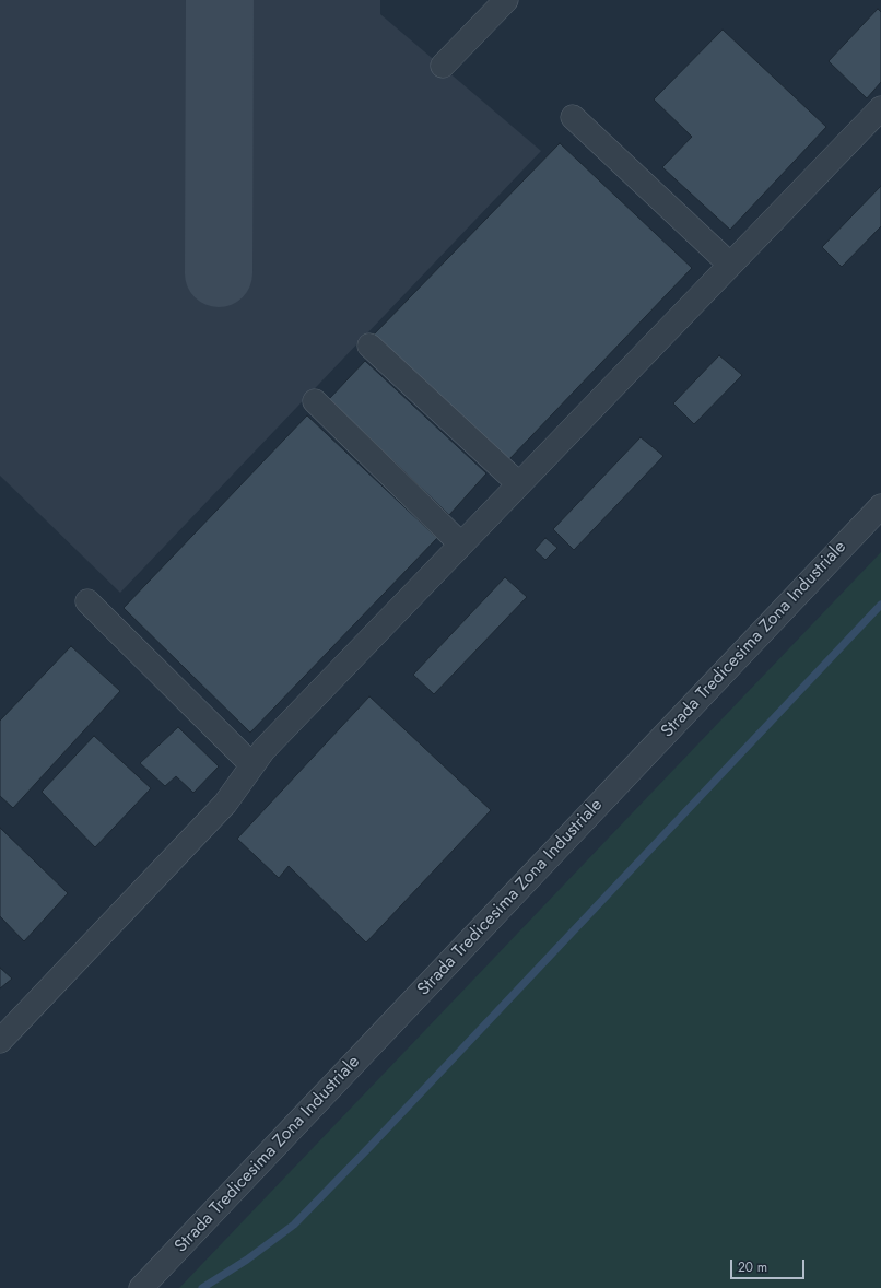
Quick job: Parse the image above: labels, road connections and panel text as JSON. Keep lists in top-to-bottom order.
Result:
{
  "streets": {
    "street": ["Strada Tredicesima Zona Industriale"]
  },
  "scale_bar": "20 m"
}
